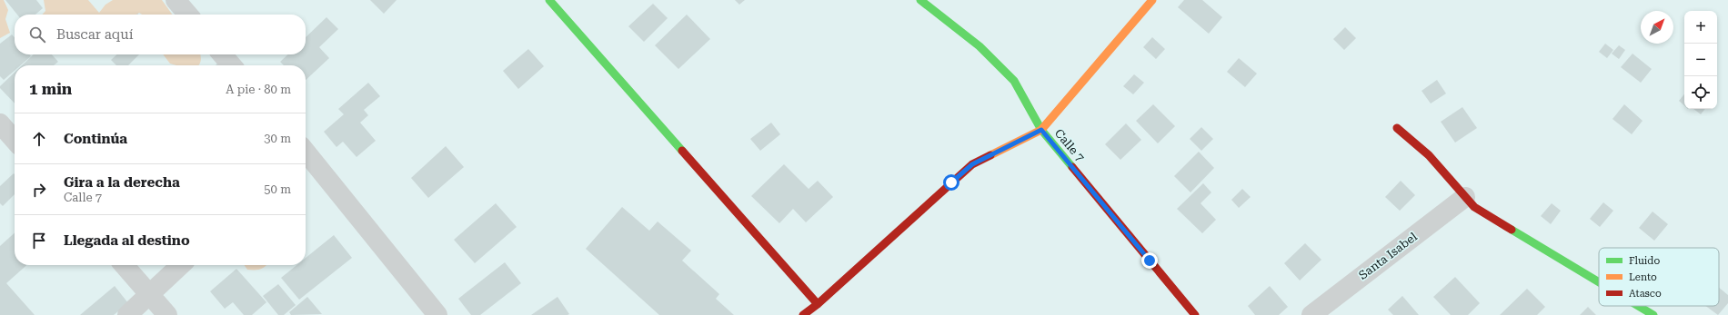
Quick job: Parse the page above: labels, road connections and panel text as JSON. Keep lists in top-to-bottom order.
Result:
{
  "streets": {
    "street": ["Calle 7", "Santa Isabel"]
  },
  "legend": ["Fluido", "Lento", "Atasco"],
  "north": "top right",
  "page": {
    "map_buttons": ["+", "−"],
    "search": "Buscar aquí",
    "heading": ["1 min", "A pie · 80 m"],
    "list": [
      ["Continúa", "30 m"],
      ["Gira a la derecha", "Calle 7", "50 m"],
      "Llegada al destino"
    ]
  }
}
